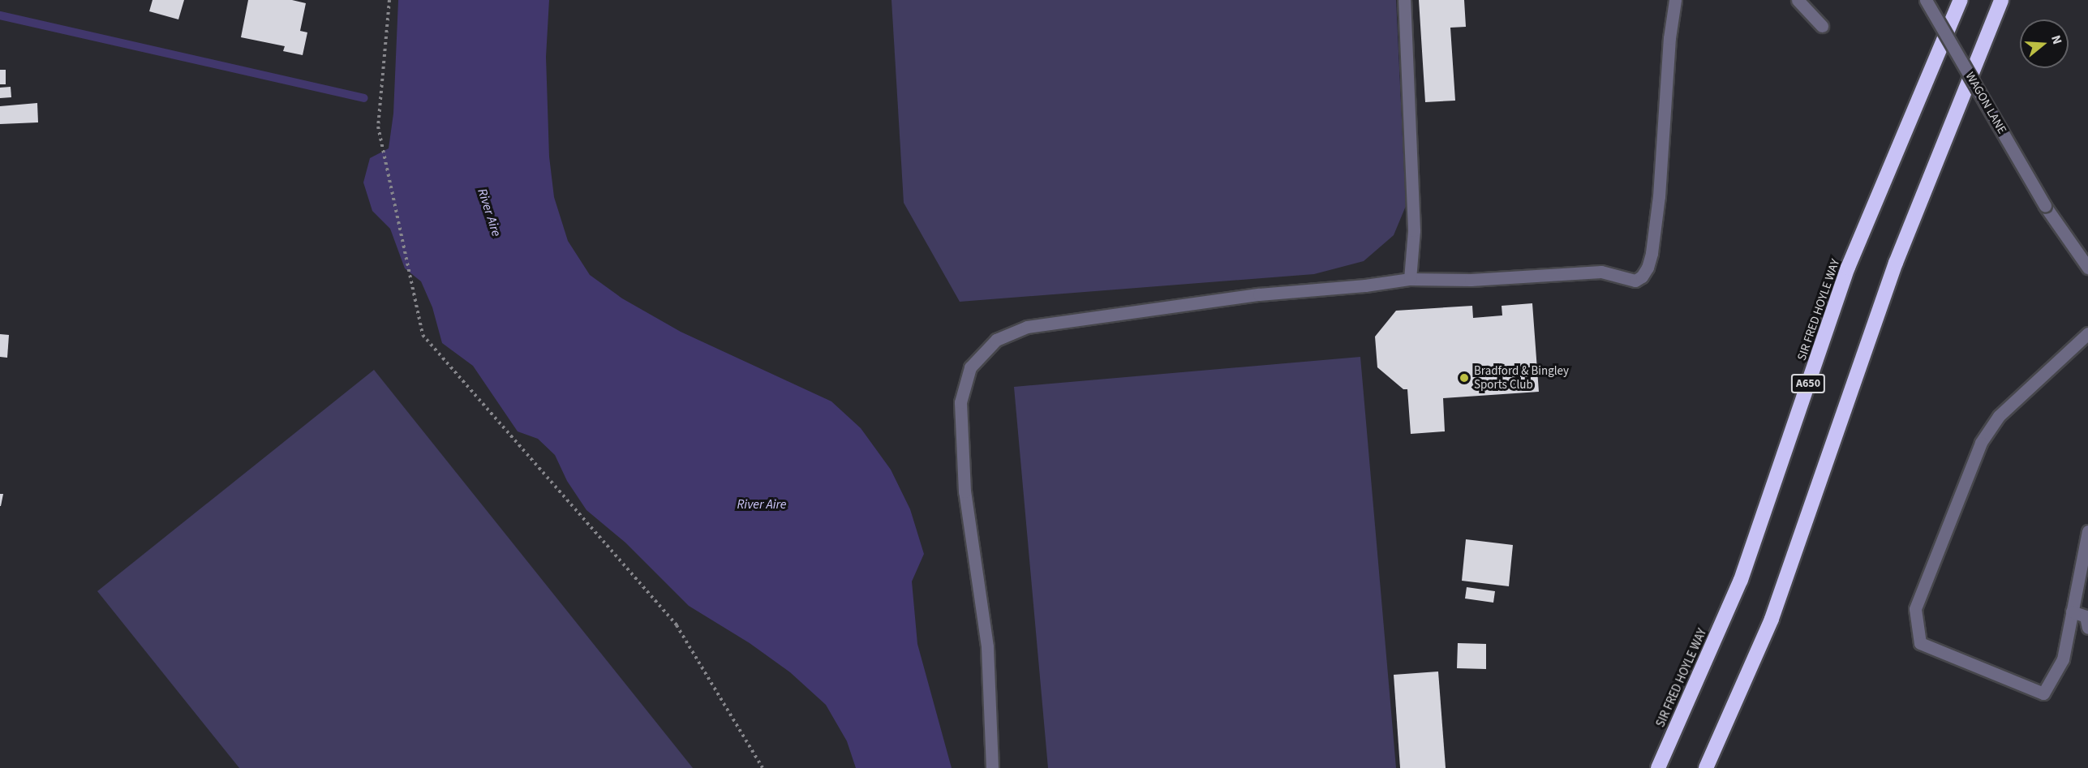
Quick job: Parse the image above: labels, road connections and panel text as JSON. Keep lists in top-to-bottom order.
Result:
{
  "streets": {
    "highway": ["SIR FRED HOYLE WAY", "A650"],
    "street": ["WAGON LANE"]
  },
  "water": ["River Aire"],
  "places": ["Bradford & Bingley Sports Club"],
  "north": "right"
}
